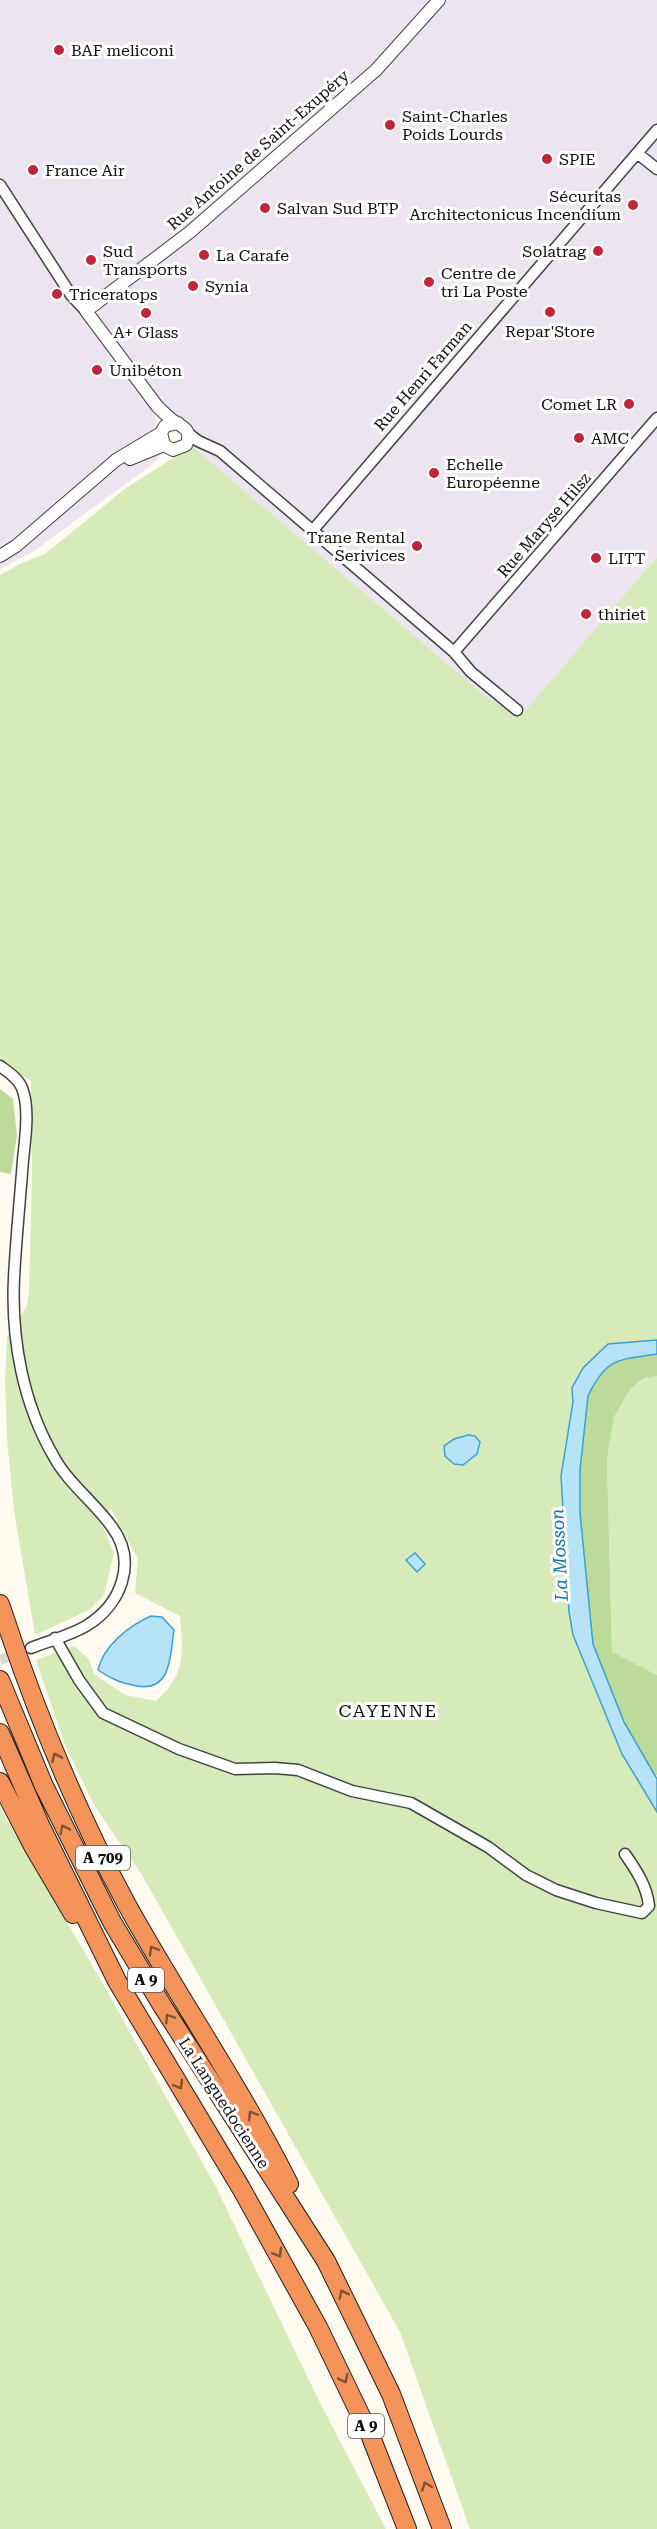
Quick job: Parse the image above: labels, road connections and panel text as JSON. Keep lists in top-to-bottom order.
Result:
{
  "streets": {
    "highway": ["A 709", "A 9", "La Languedocienne"],
    "street": ["Rue Antoine de Saint-Exupéry", "Rue Henri Farman", "Rue Maryse Hilsz"]
  },
  "crossings": [
    ["A 709", "La Languedocienne"]
  ],
  "districts": ["CAYENNE"],
  "water": ["La Mosson"],
  "places": [
    "BAF meliconi",
    "Saint-Charles Poids Lourds",
    "SPIE",
    "France Air",
    "Sécuritas Architectonicus Incendium",
    "Salvan Sud BTP",
    "Solatrag",
    "La Carafe",
    "Sud Transports",
    "Centre de tri La Poste",
    "Synia",
    "Triceratops",
    "Repar'Store",
    "A+ Glass",
    "Unibéton",
    "Comet LR",
    "AMC",
    "Echelle Européenne",
    "Trane Rental Serivices",
    "LITT",
    "thiriet"
  ]
}
